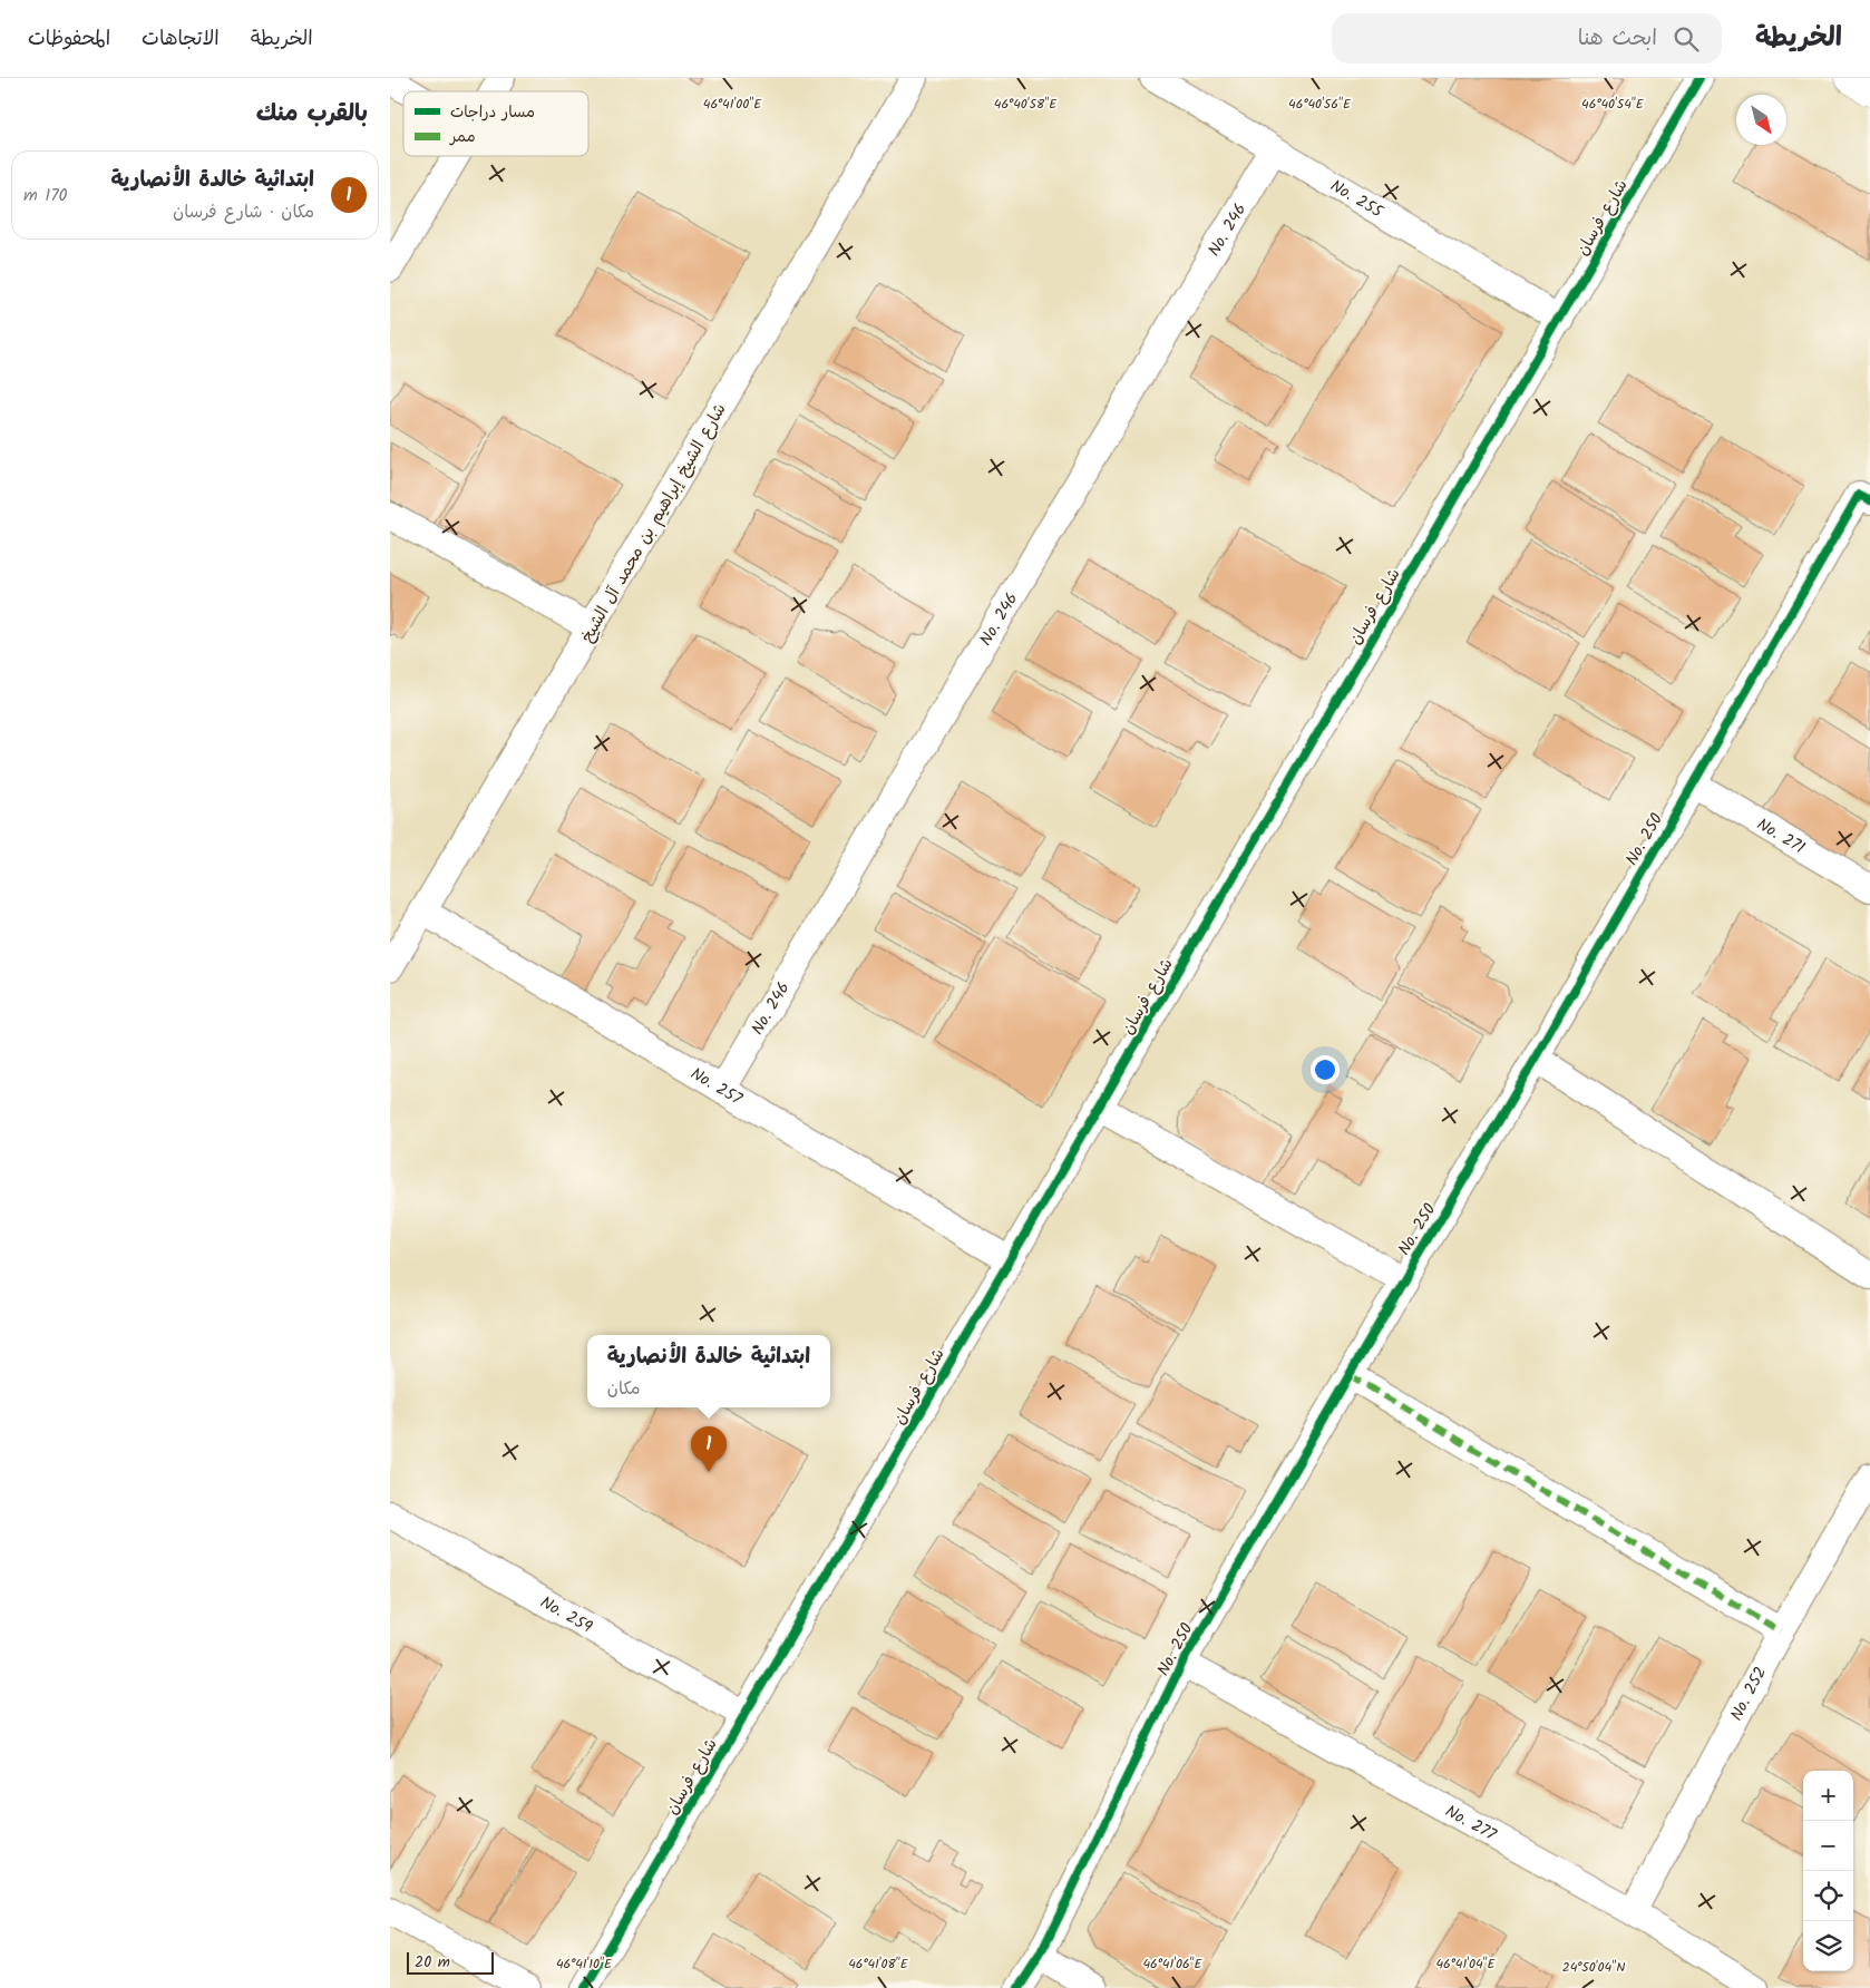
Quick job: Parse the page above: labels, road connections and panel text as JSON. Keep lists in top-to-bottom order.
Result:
{
  "streets": {
    "street": [
      "No. 255",
      "شارع فرسان",
      "No. 246",
      "شارع الشيخ إبراهيم بن محمد آل الشيخ",
      "No. 271",
      "No. 250",
      "No. 257",
      "No. 259",
      "No. 252",
      "No. 277"
    ]
  },
  "crossings": [
    ["No. 255", "شارع فرسان"],
    ["No. 255", "No. 246"],
    ["شارع فرسان", "No. 257"],
    ["شارع فرسان", "No. 259"],
    ["No. 246", "No. 257"],
    ["شارع الشيخ إبراهيم بن محمد آل الشيخ", "No. 257"],
    ["No. 271", "No. 250"],
    ["No. 250", "No. 277"],
    ["No. 252", "No. 277"]
  ],
  "legend": ["مسار دراجات", "ممر"],
  "scale_bar": "20 m",
  "north": "bottom right",
  "page": {
    "header": "الخريطة",
    "search": "ابحث هنا",
    "nav": ["الخريطة", "الاتجاهات", "المحفوظات"],
    "heading": "بالقرب منك",
    "list": [
      {
        "mark": "1",
        "name": "ابتدائية خالدة الأنصارية",
        "note": "مكان · شارع فرسان",
        "value": "170 m"
      }
    ],
    "popup": ["ابتدائية خالدة الأنصارية", "مكان"],
    "pins": "1",
    "map_buttons": ["+", "−"],
    "scale": "20 m"
  },
  "coordinates": [
    "46°41'00\"E",
    "46°40'58\"E",
    "46°40'56\"E",
    "46°40'54\"E",
    "46°41'10\"E",
    "46°41'08\"E",
    "46°41'06\"E",
    "46°41'04\"E",
    "24°50'04\"N"
  ]
}
